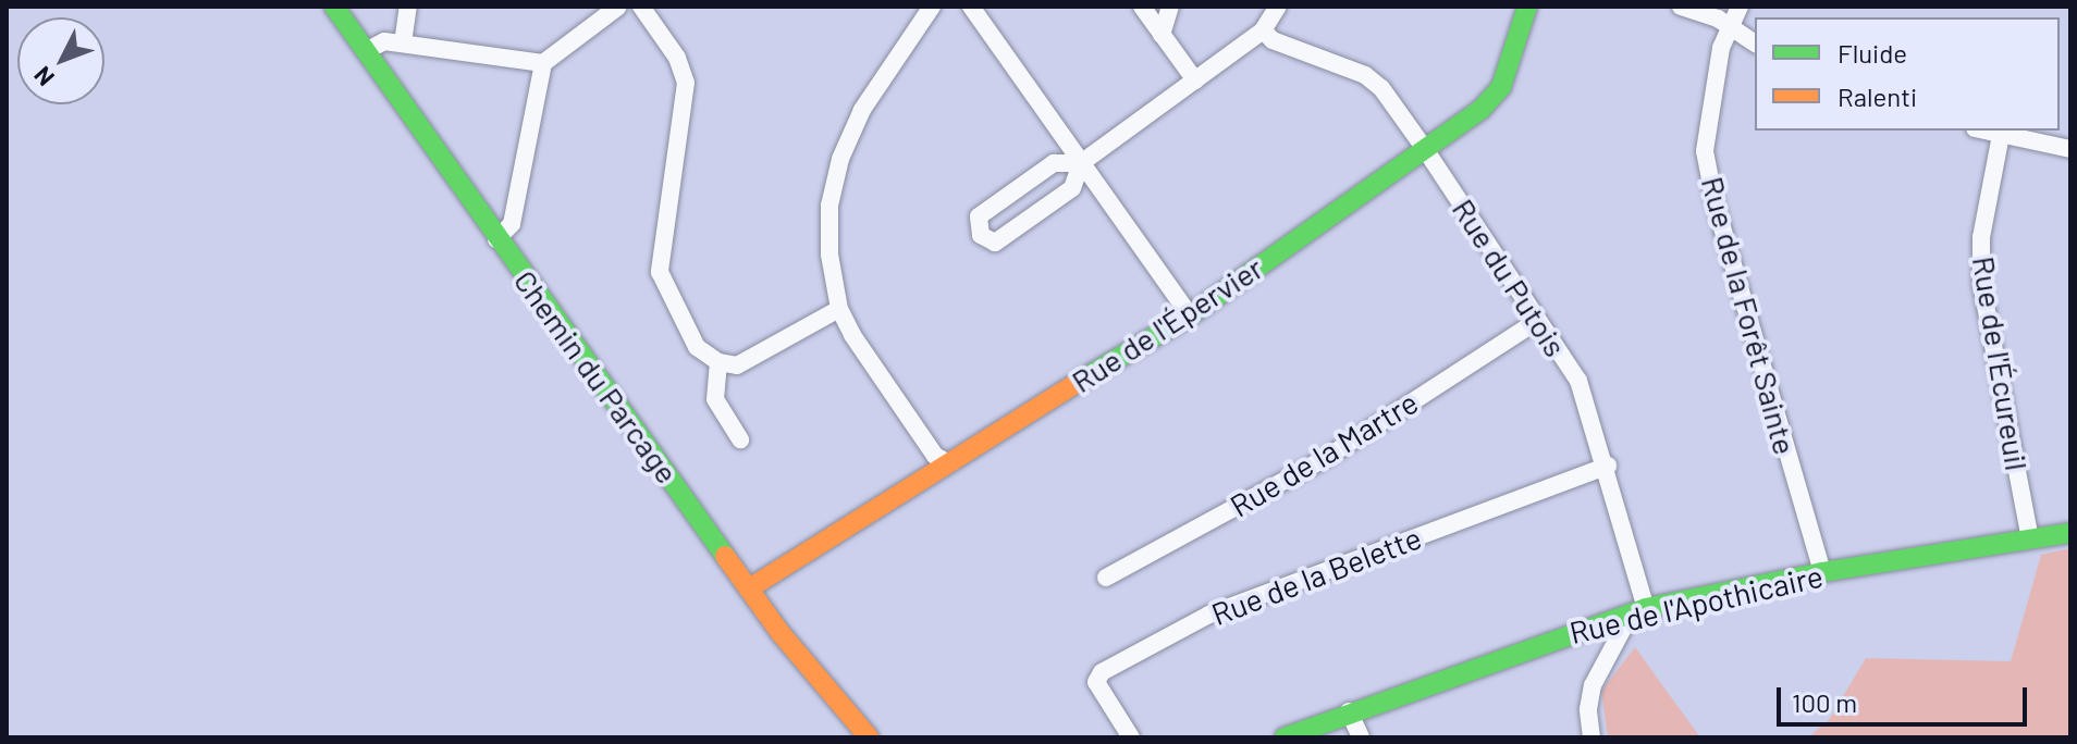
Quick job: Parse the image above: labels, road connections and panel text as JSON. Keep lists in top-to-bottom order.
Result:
{
  "streets": {
    "street": [
      "Rue du Putois",
      "Rue de la Forêt Sainte",
      "Rue de l'Épervier",
      "Rue de l'Écureuil",
      "Chemin du Parcage",
      "Rue de la Martre",
      "Rue de la Belette",
      "Rue de l'Apothicaire"
    ]
  },
  "crossings": [
    ["Rue du Putois", "Rue de l'Épervier"],
    ["Rue du Putois", "Rue de la Martre"],
    ["Rue du Putois", "Rue de la Belette"],
    ["Rue du Putois", "Rue de l'Apothicaire"],
    ["Rue de la Forêt Sainte", "Rue de l'Apothicaire"],
    ["Rue de l'Épervier", "Chemin du Parcage"],
    ["Rue de l'Écureuil", "Rue de l'Apothicaire"]
  ],
  "legend": ["Fluide", "Ralenti"],
  "scale_bar": "100 m",
  "north": "bottom left"
}
